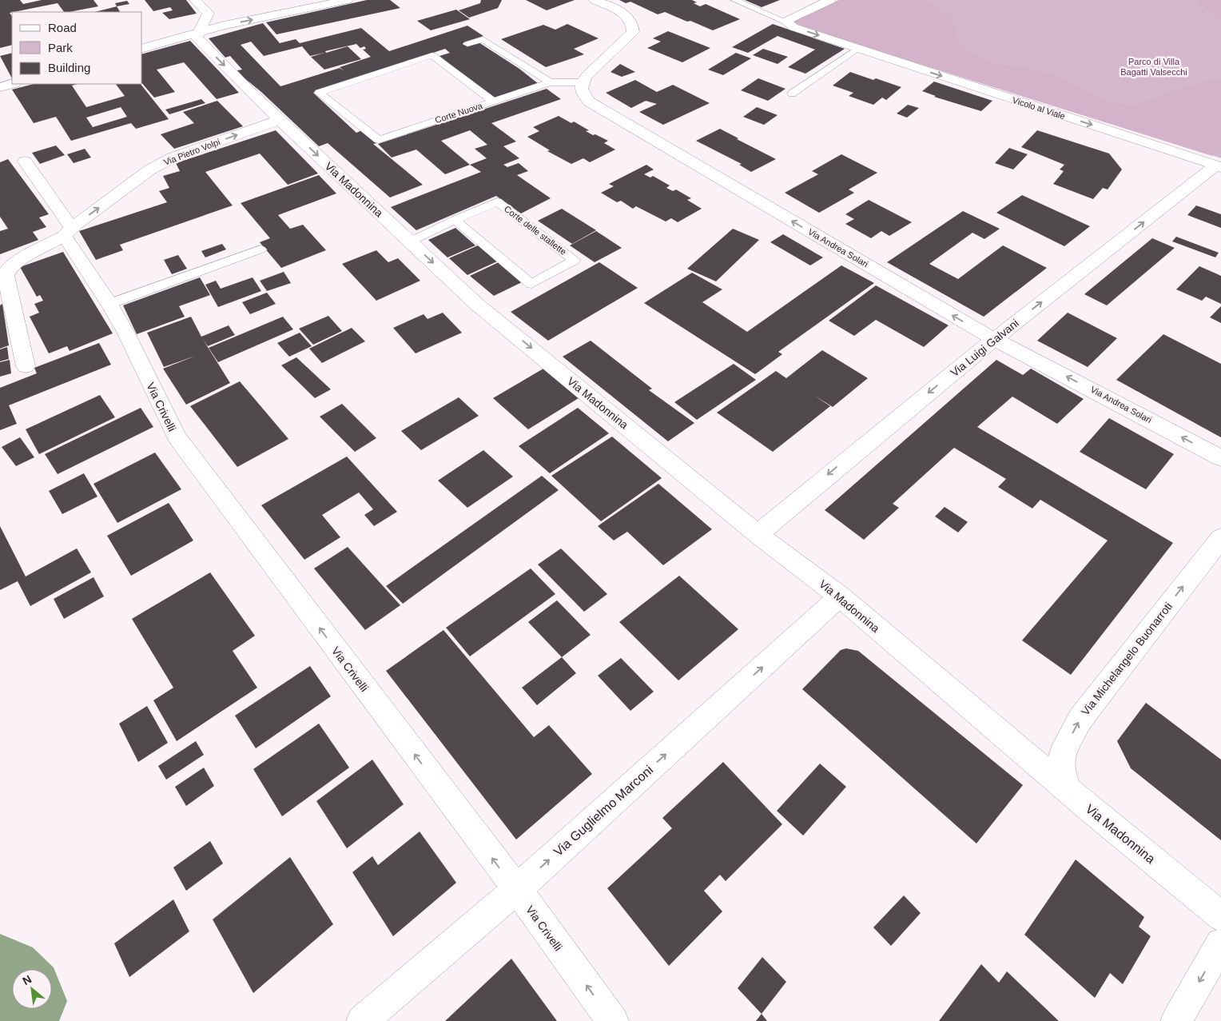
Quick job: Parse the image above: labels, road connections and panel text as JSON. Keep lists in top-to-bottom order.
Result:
{
  "streets": {
    "street": [
      "Vicolo al Viale",
      "Via Pietro Volpi",
      "Via Madonnina",
      "Via Andrea Solari",
      "Via Luigi Galvani",
      "Via Crivelli",
      "Via Michelangelo Buonarroti",
      "Via Guglielmo Marconi"
    ],
    "lane": ["Corte Nuova", "Corte delle stallette"]
  },
  "crossings": [
    ["Vicolo al Viale", "Via Luigi Galvani"],
    ["Via Pietro Volpi", "Via Madonnina"],
    ["Via Pietro Volpi", "Via Crivelli"],
    ["Via Madonnina", "Via Luigi Galvani"],
    ["Via Madonnina", "Via Michelangelo Buonarroti"],
    ["Via Madonnina", "Via Guglielmo Marconi"],
    ["Via Andrea Solari", "Via Luigi Galvani"],
    ["Via Crivelli", "Via Guglielmo Marconi"]
  ],
  "one_way": [
    "Vicolo al Viale",
    "Via Madonnina",
    "Via Andrea Solari",
    "Via Crivelli",
    "Via Michelangelo Buonarroti",
    "Via Guglielmo Marconi"
  ],
  "parks": ["Parco di Villa Bagatti Valsecchi"],
  "legend": ["Road", "Park", "Building"],
  "north": "top left"
}
